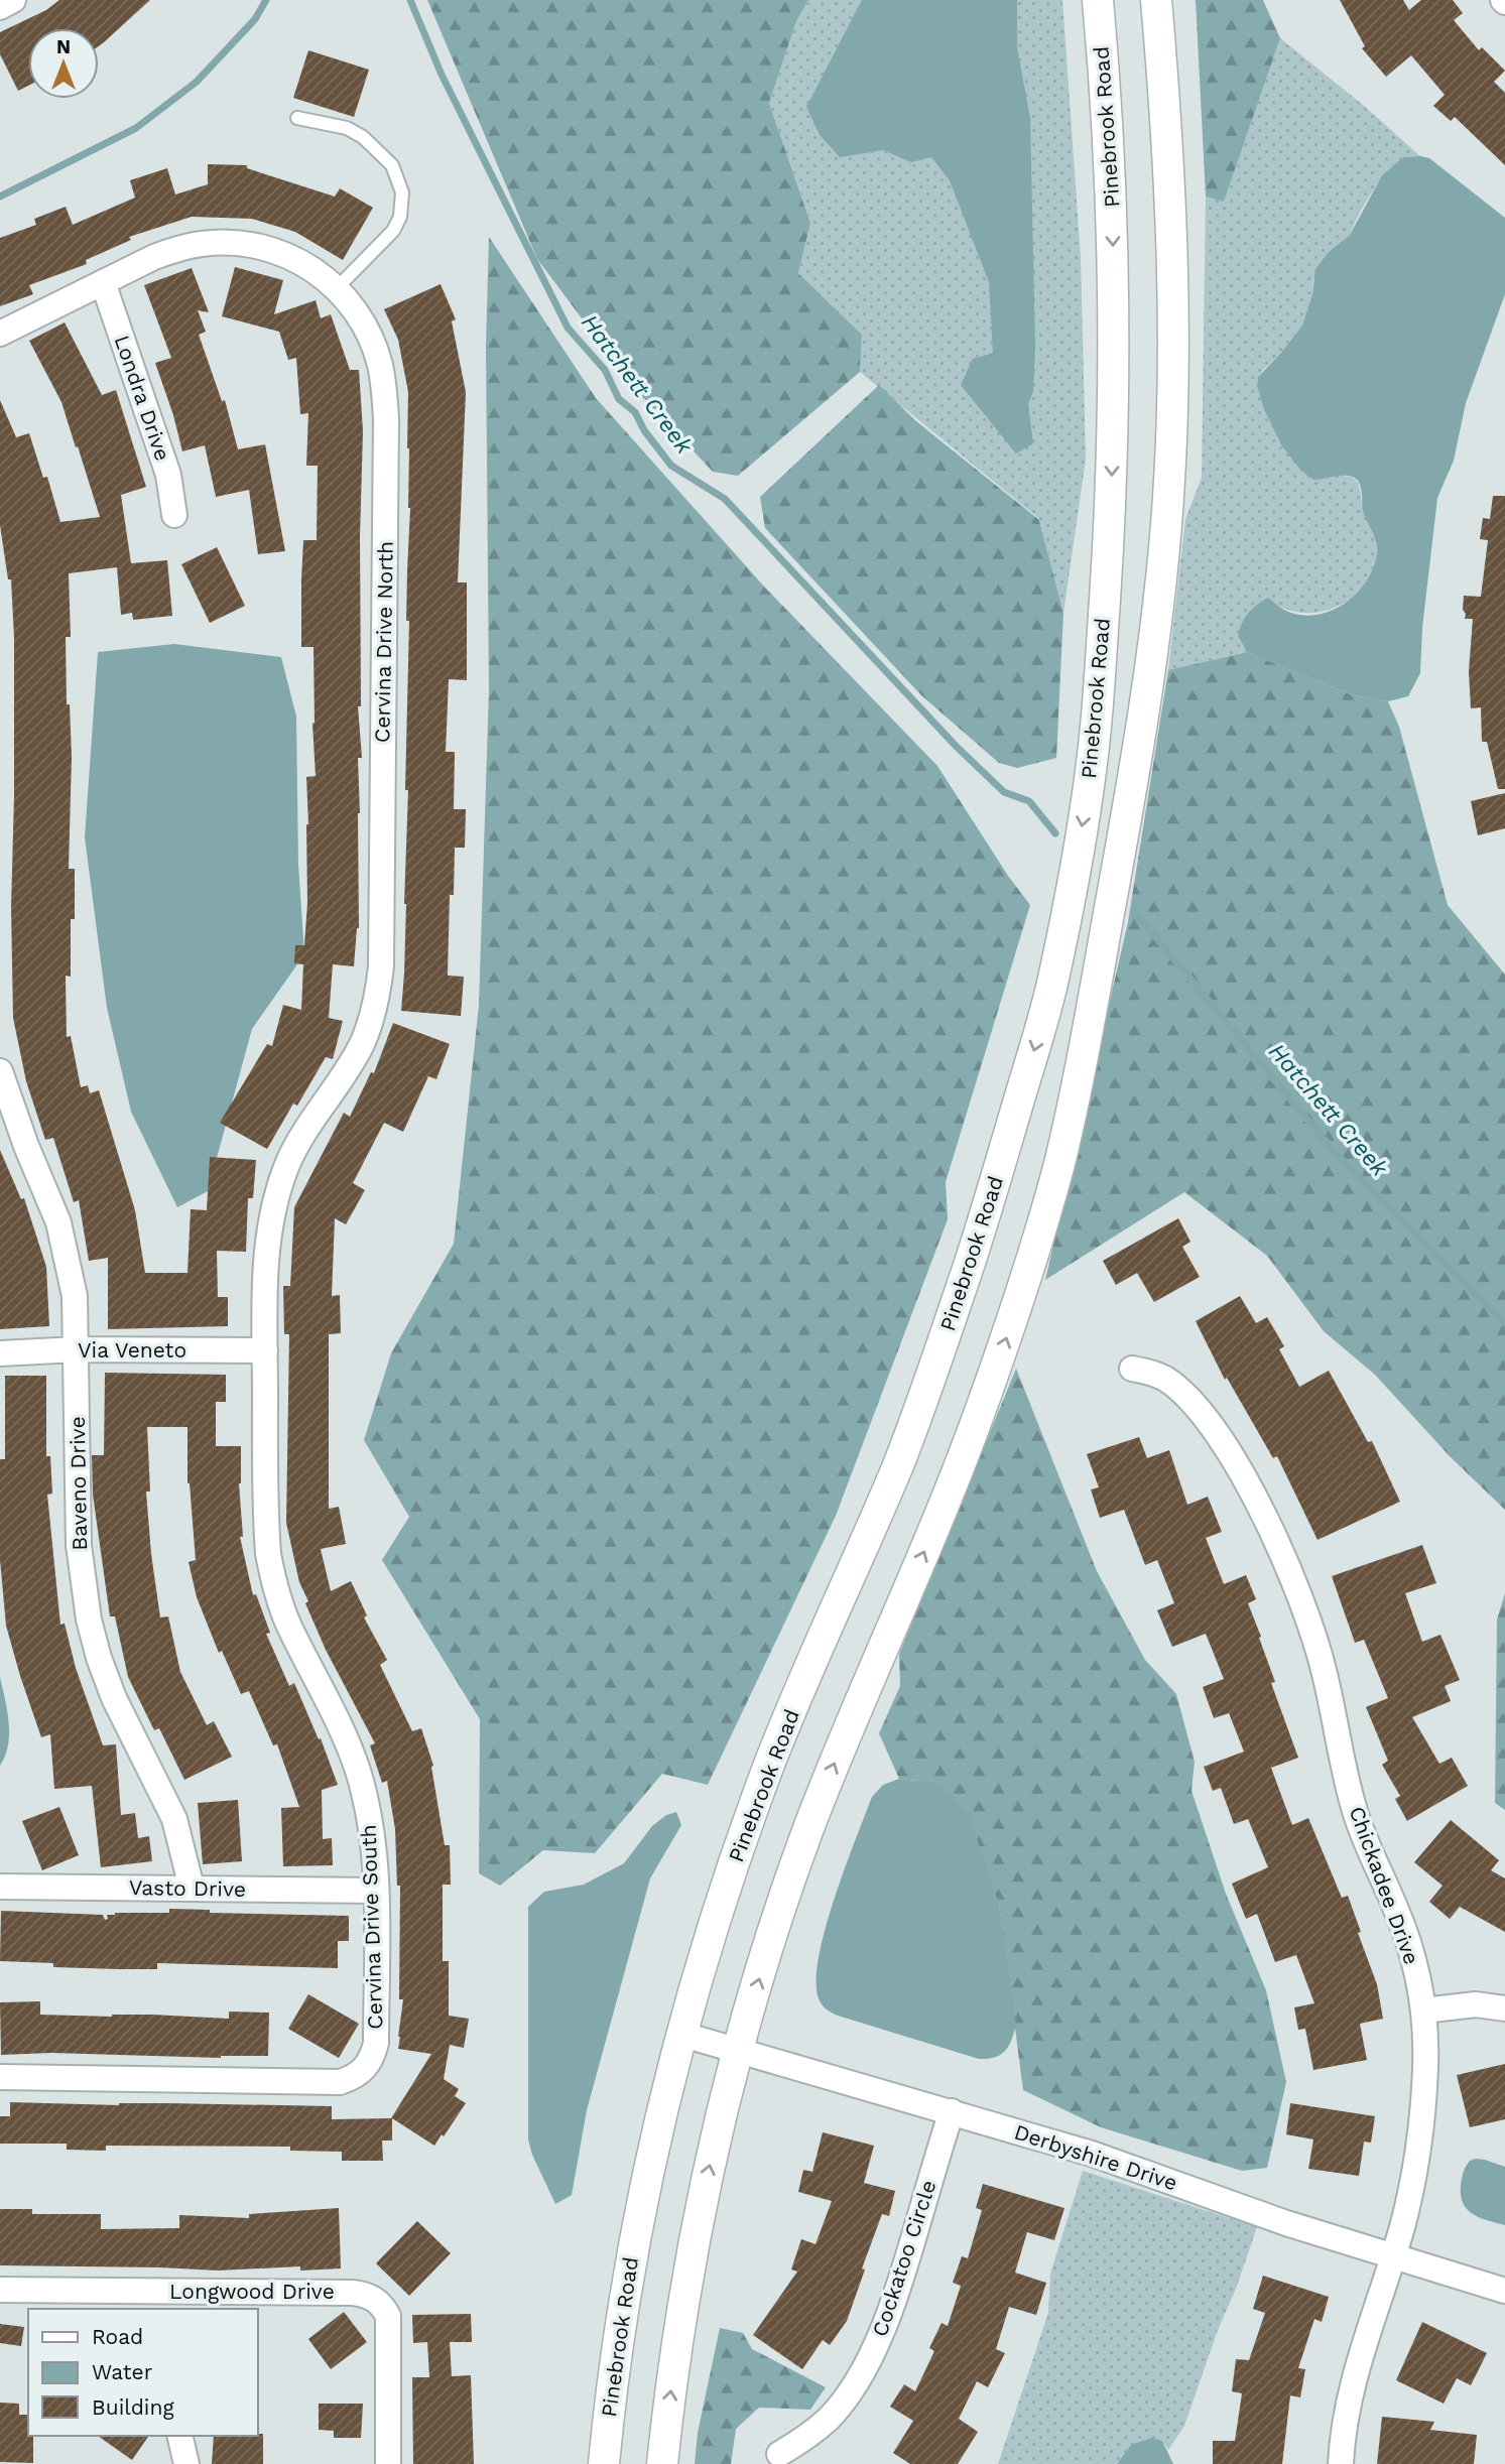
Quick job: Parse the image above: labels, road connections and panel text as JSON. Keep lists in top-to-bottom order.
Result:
{
  "streets": {
    "street": [
      "Pinebrook Road",
      "Londra Drive",
      "Cervina Drive North",
      "Via Veneto",
      "Baveno Drive",
      "Chickadee Drive",
      "Vasto Drive",
      "Cervina Drive South",
      "Derbyshire Drive",
      "Cockatoo Circle",
      "Longwood Drive"
    ]
  },
  "crossings": [
    ["Pinebrook Road", "Derbyshire Drive"],
    ["Londra Drive", "Cervina Drive North"],
    ["Cervina Drive North", "Via Veneto"],
    ["Cervina Drive North", "Cervina Drive South"],
    ["Via Veneto", "Baveno Drive"],
    ["Via Veneto", "Cervina Drive South"],
    ["Baveno Drive", "Vasto Drive"],
    ["Chickadee Drive", "Derbyshire Drive"],
    ["Vasto Drive", "Cervina Drive South"],
    ["Derbyshire Drive", "Cockatoo Circle"]
  ],
  "water": ["Hatchett Creek"],
  "legend": ["Road", "Water", "Building"],
  "north": "top"
}
